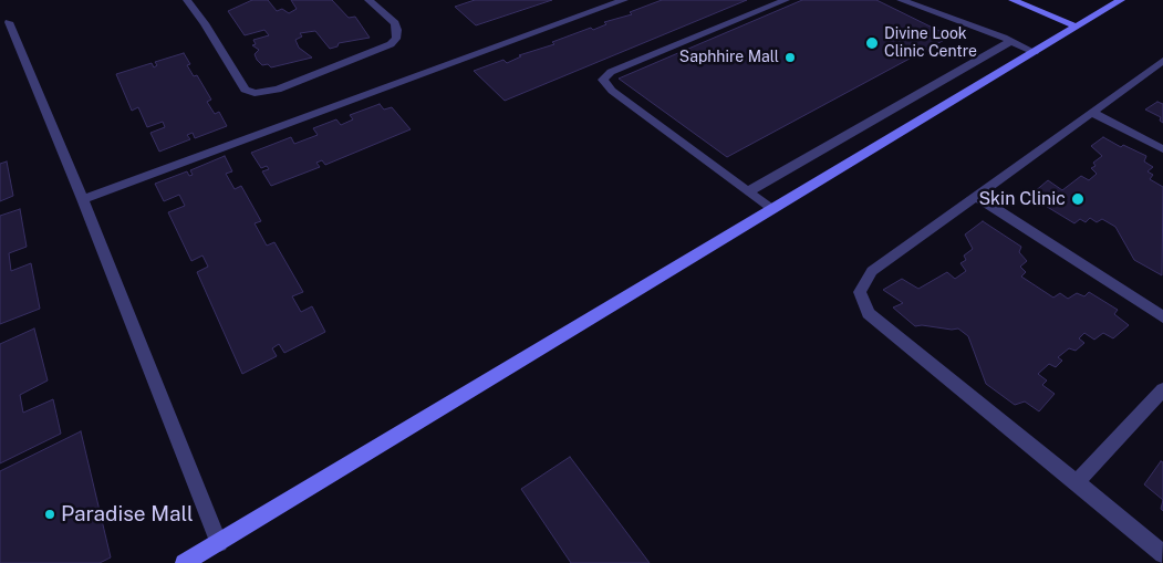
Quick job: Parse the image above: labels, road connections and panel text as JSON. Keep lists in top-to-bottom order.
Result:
{
  "places": [
    "Divine Look Clinic Centre",
    "Saphhire Mall",
    "Skin Clinic",
    "Paradise Mall"
  ]
}
